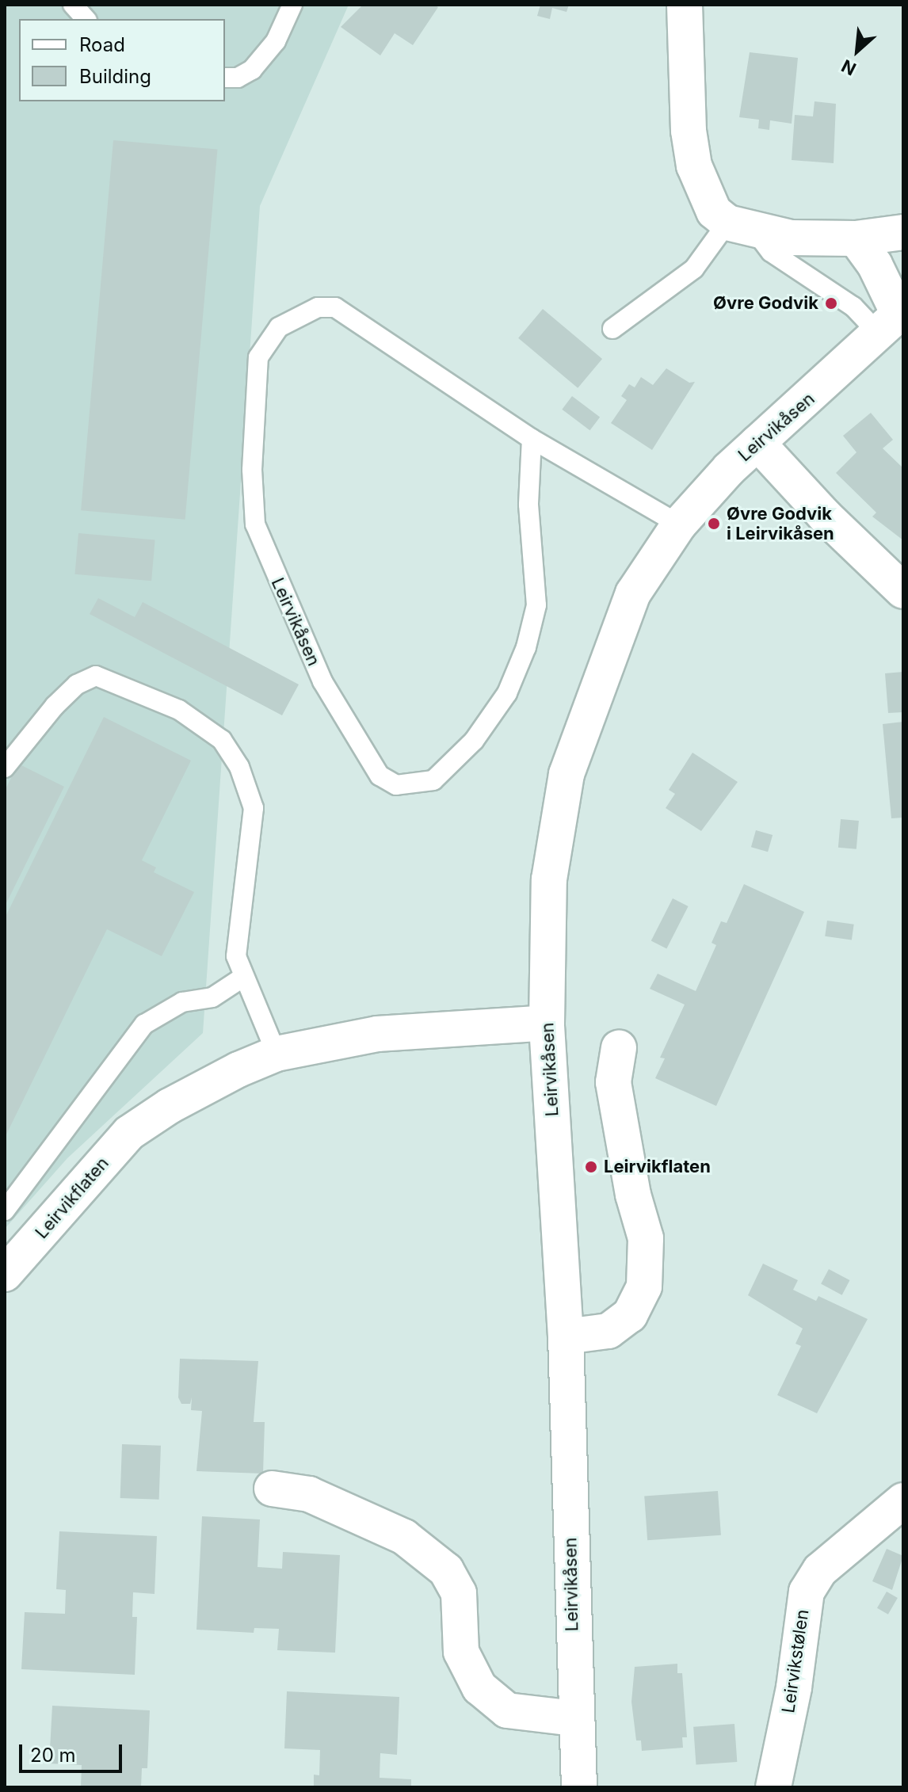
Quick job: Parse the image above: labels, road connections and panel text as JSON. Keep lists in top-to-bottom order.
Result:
{
  "streets": {
    "main road": ["Leirvikåsen", "Leirvikflaten", "Leirvikstølen"]
  },
  "crossings": [
    ["Leirvikåsen", "Leirvikflaten"]
  ],
  "places": ["Øvre Godvik", "Øvre Godvik i Leirvikåsen", "Leirvikflaten"],
  "legend": ["Road", "Building"],
  "scale_bar": "20 m",
  "north": "bottom left"
}
